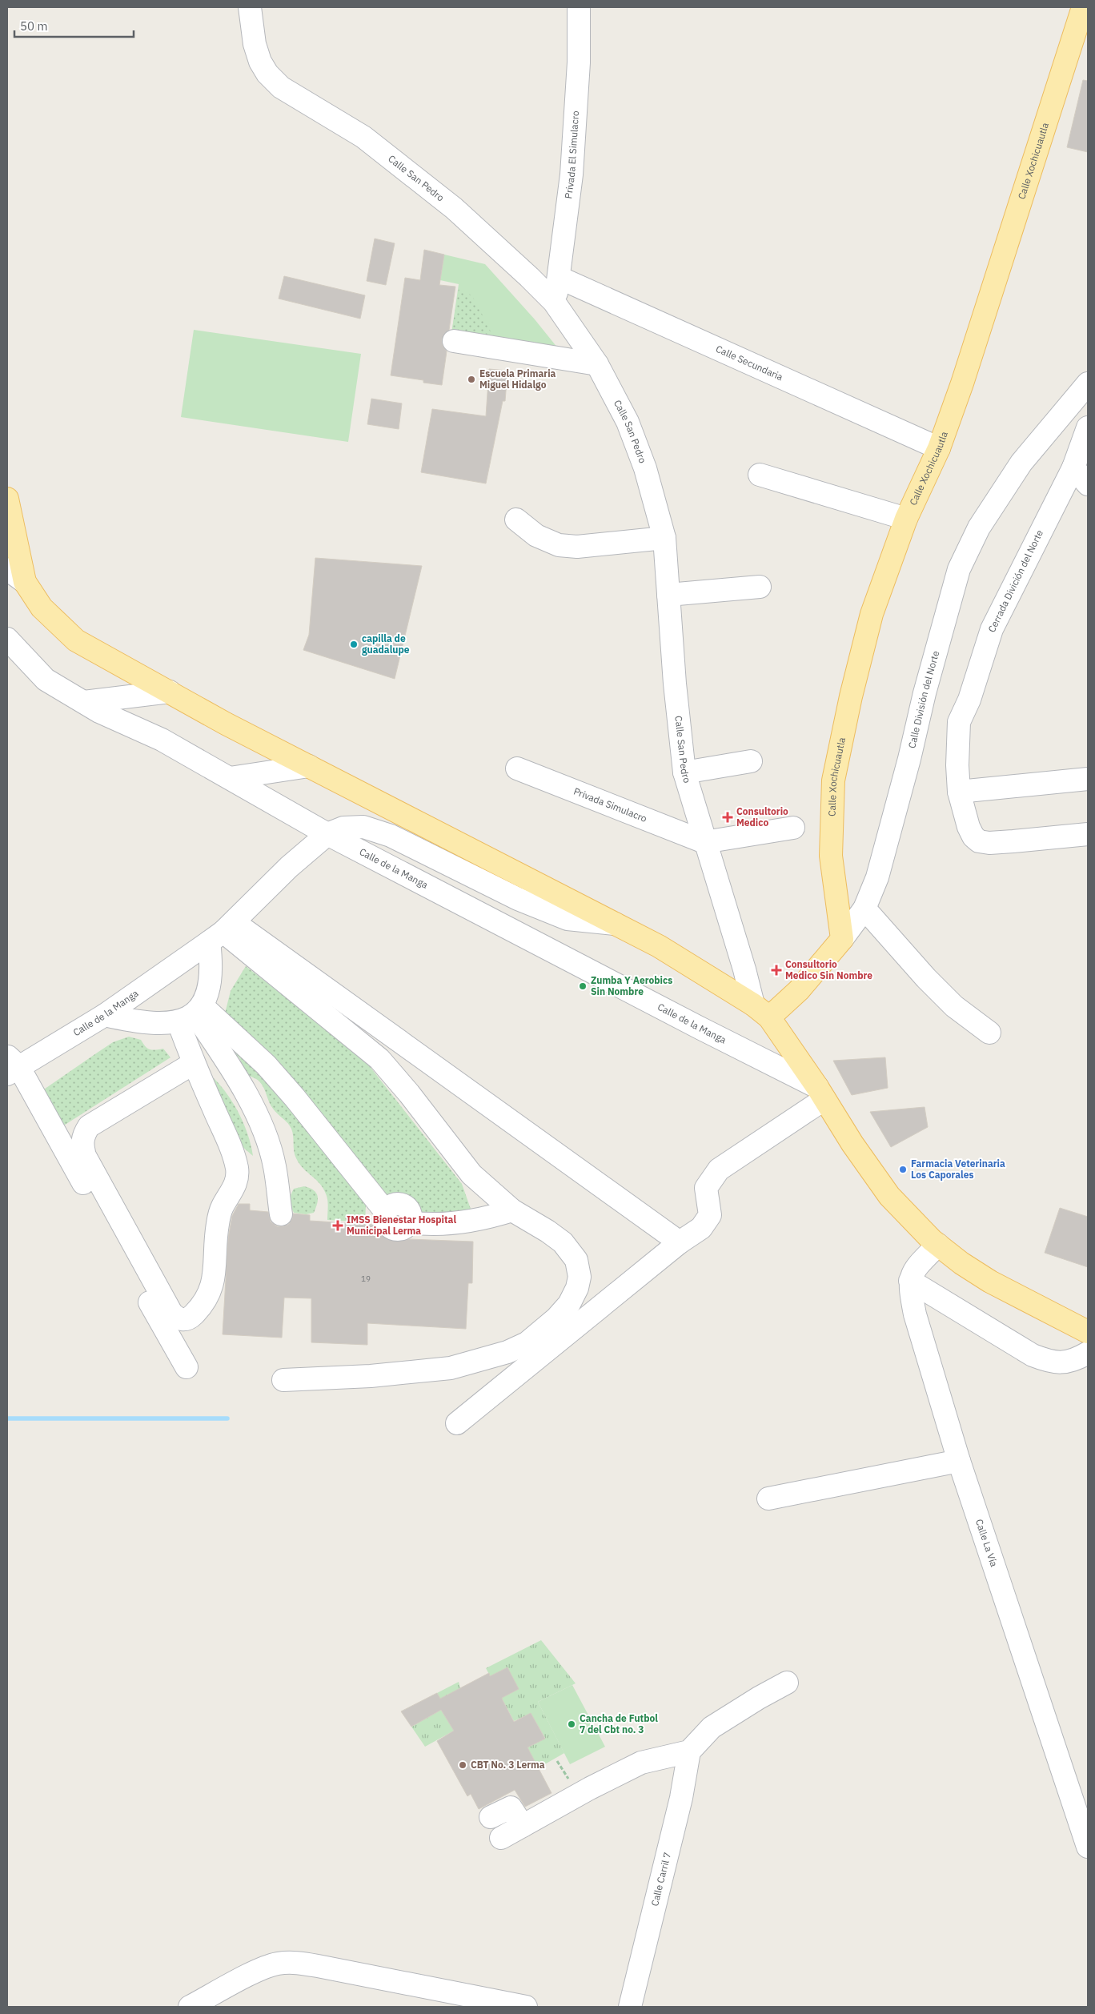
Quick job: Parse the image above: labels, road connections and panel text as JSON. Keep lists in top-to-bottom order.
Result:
{
  "streets": {
    "main road": ["Calle Xochicuautla", "Calle División del Norte"],
    "street": [
      "Privada El Simulacro",
      "Calle San Pedro",
      "Calle Secundaria",
      "Cerrada Divición del Norte",
      "Privada Simulacro",
      "Calle de la Manga",
      "Calle La Vía",
      "Calle Carril 7"
    ]
  },
  "crossings": [
    ["Privada El Simulacro", "Calle San Pedro"],
    ["Privada El Simulacro", "Calle Secundaria"],
    ["Calle Xochicuautla", "Calle Secundaria"],
    ["Calle Xochicuautla", "Calle División del Norte"],
    ["Calle San Pedro", "Calle División del Norte"],
    ["Calle San Pedro", "Privada Simulacro"]
  ],
  "places": {
    "other": [
      "Escuela Primaria Miguel Hidalgo",
      "capilla de guadalupe",
      "Zumba Y Aerobics Sin Nombre",
      "Farmacia Veterinaria Los Caporales",
      "Cancha de Futbol 7 del Cbt no. 3",
      "CBT No. 3 Lerma"
    ],
    "health": ["Consultorio Medico", "Consultorio Medico Sin Nombre", "IMSS Bienestar Hospital Municipal Lerma"]
  },
  "house_numbers": ["19"],
  "scale_bar": "50 m"
}
